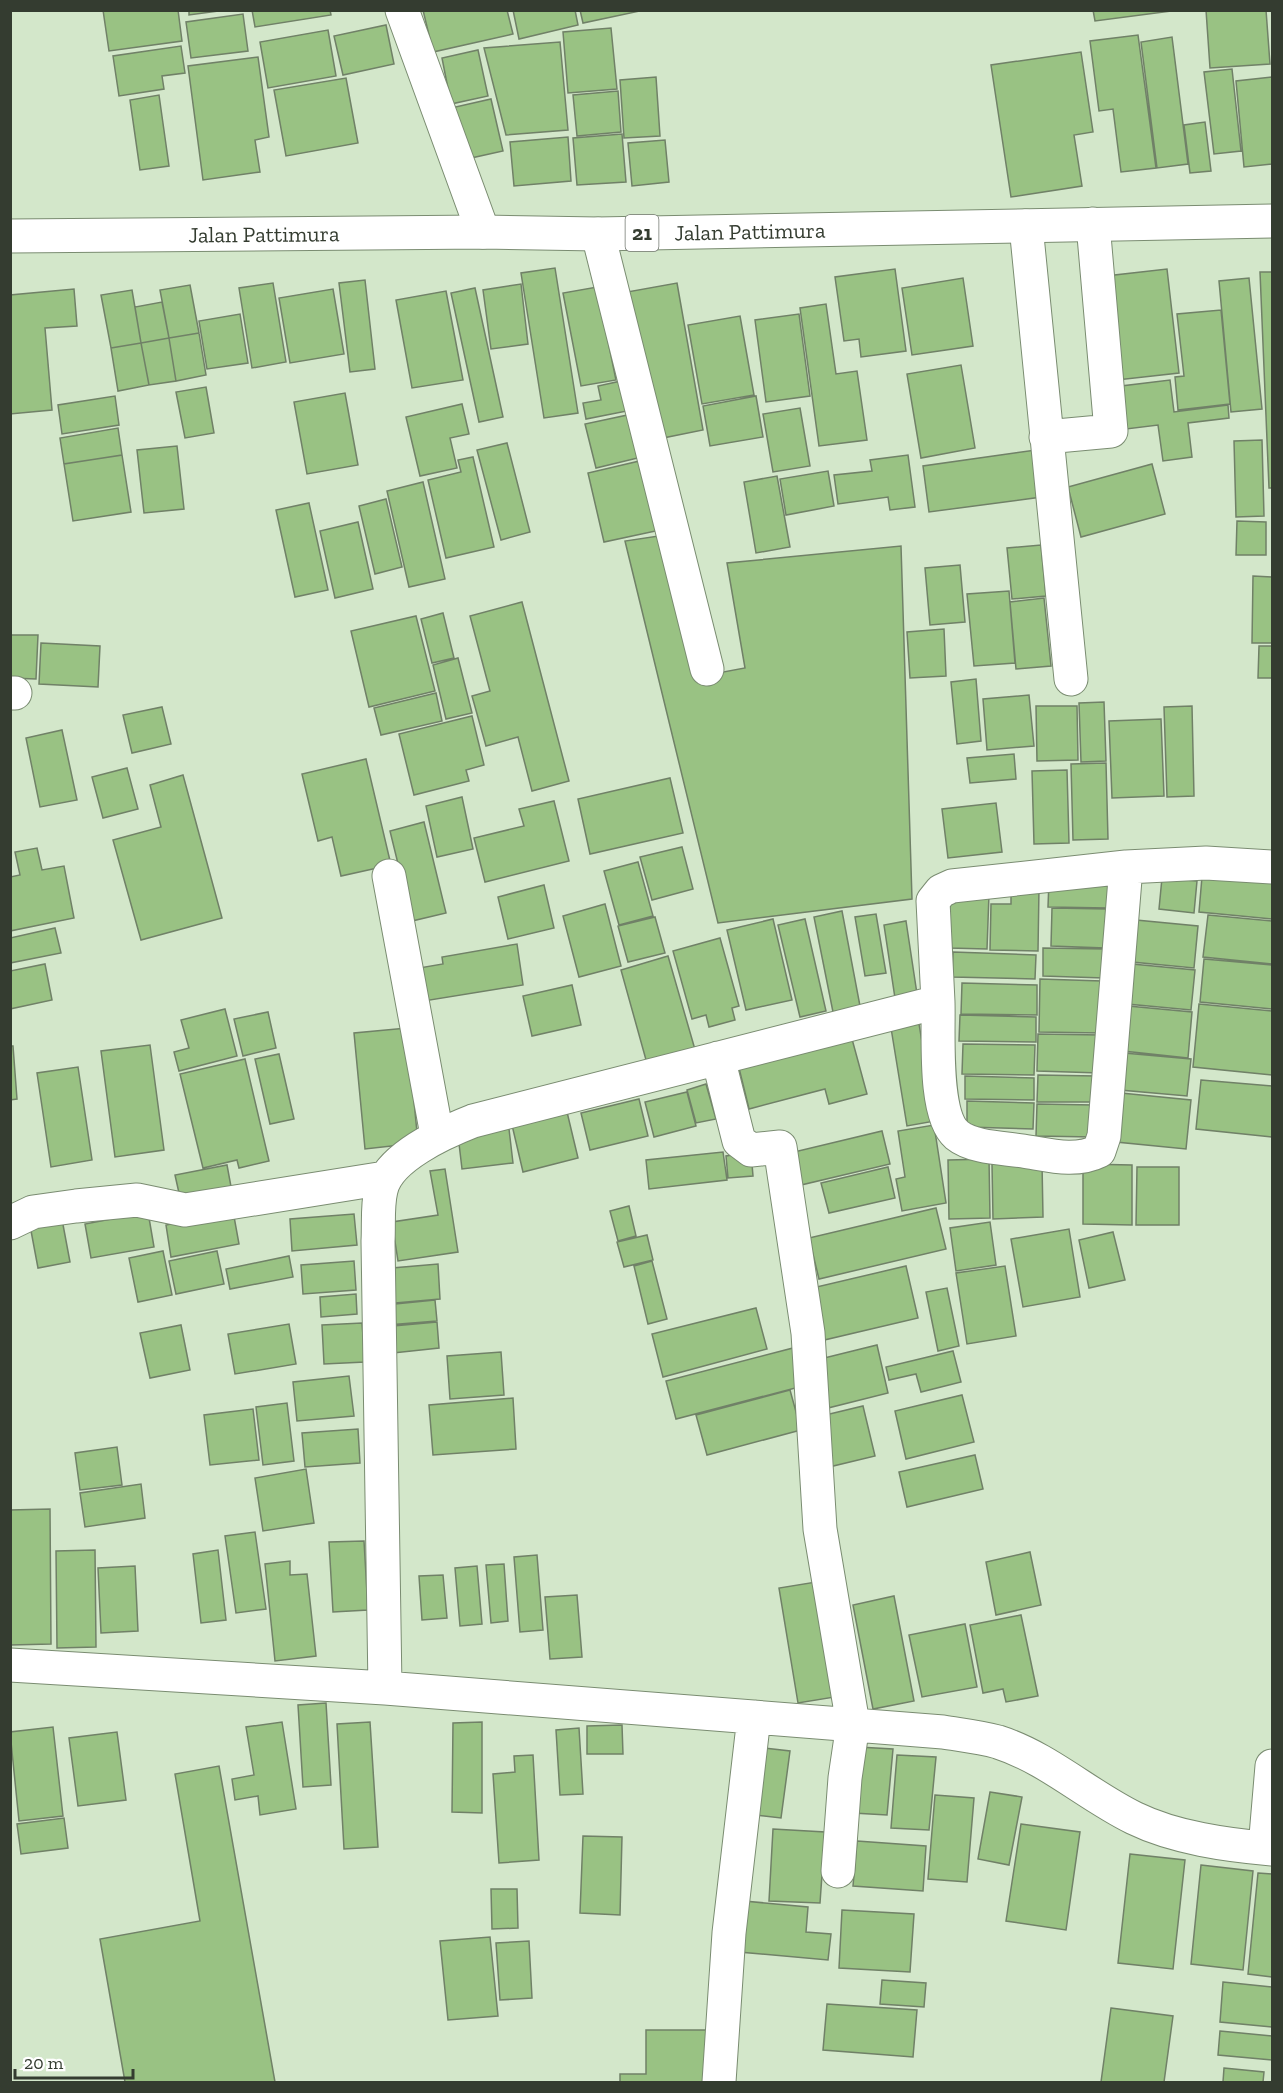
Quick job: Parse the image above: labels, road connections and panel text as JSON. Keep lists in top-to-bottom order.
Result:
{
  "streets": {
    "main road": ["Jalan Pattimura", "21"]
  },
  "scale_bar": "20 m"
}
